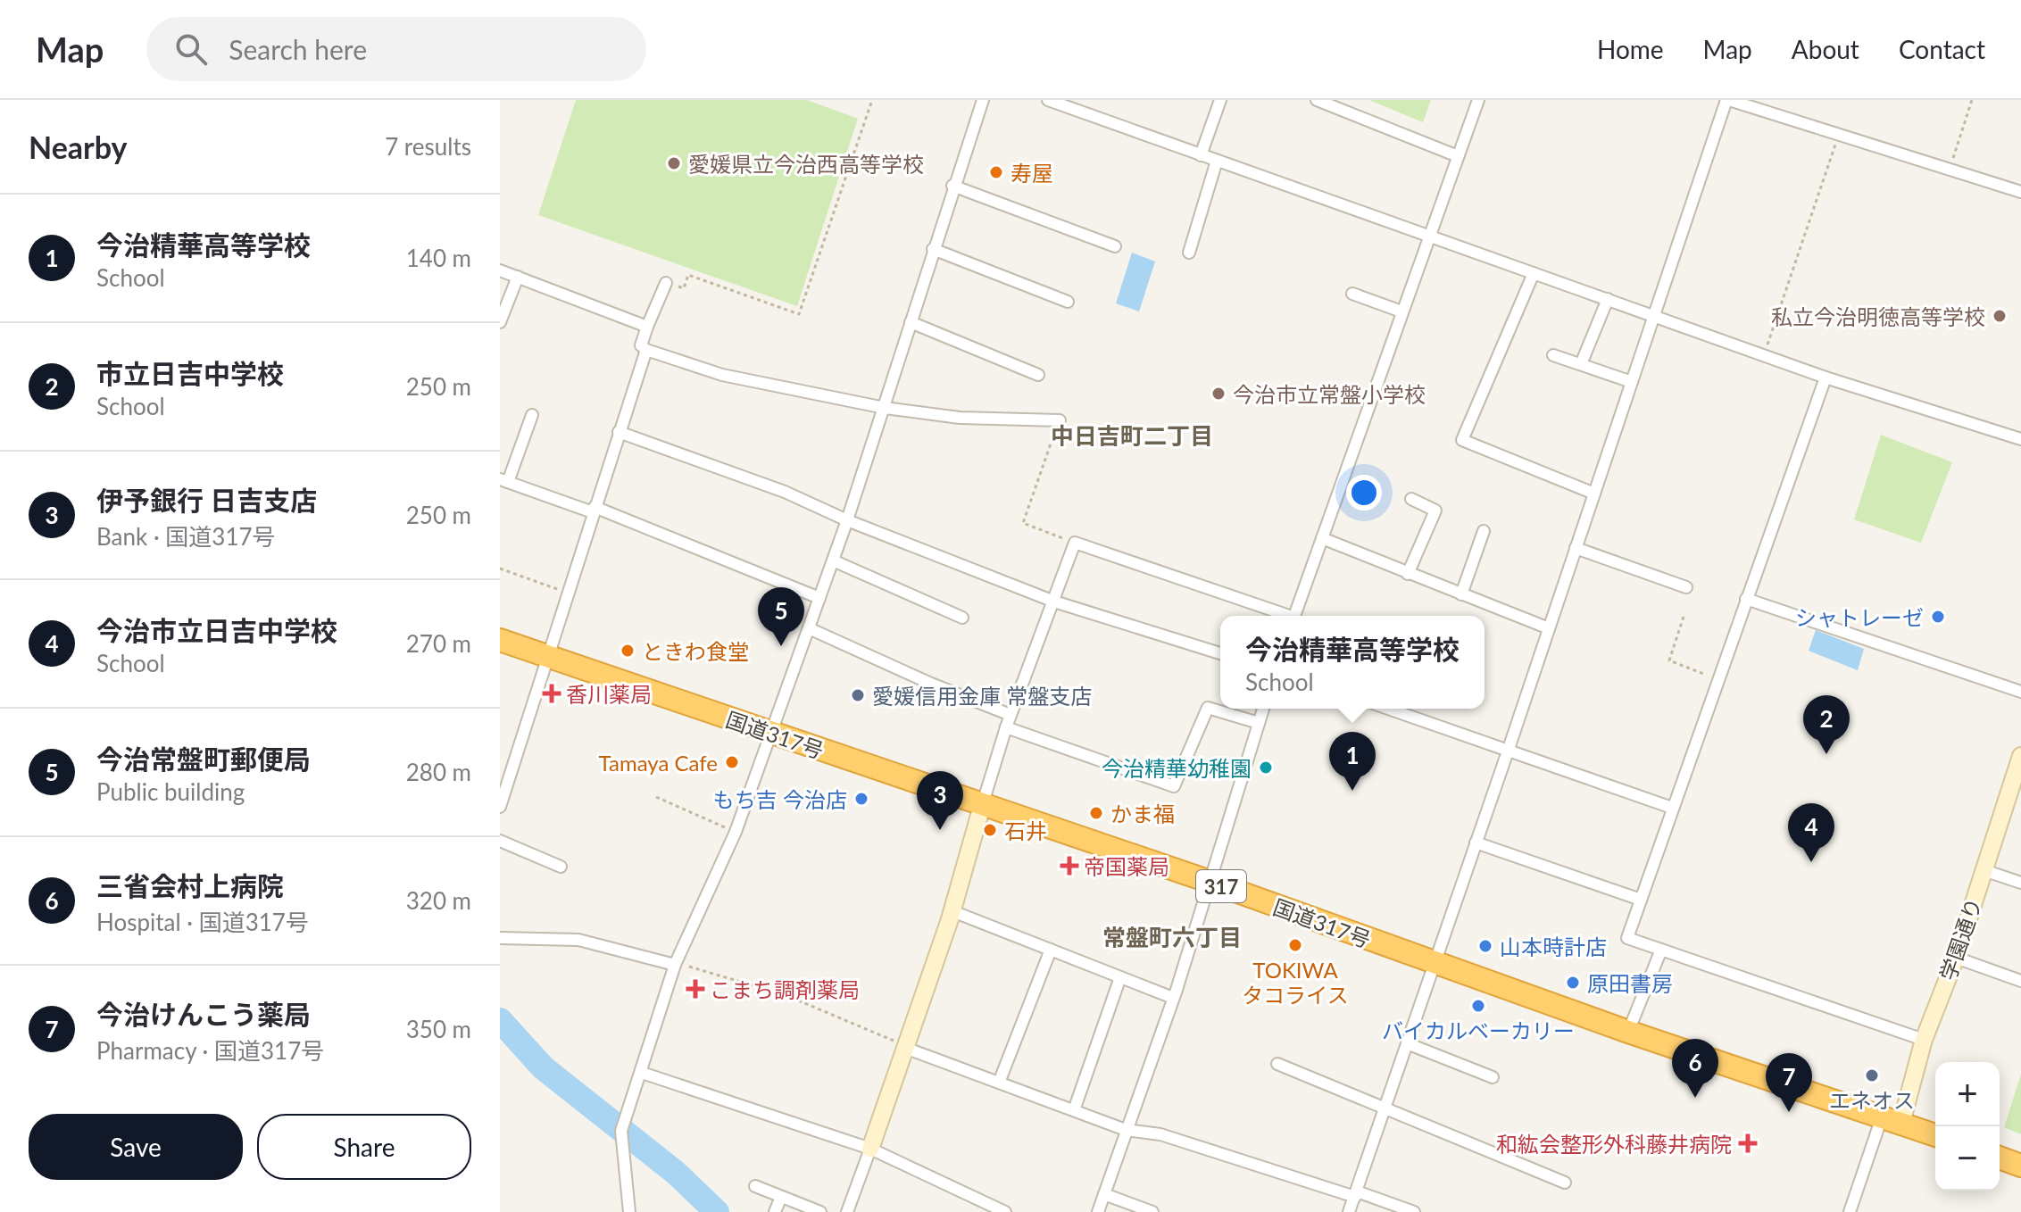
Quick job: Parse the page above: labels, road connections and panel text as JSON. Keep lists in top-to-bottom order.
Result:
{
  "streets": {
    "highway": ["国道317号", "317"],
    "street": ["学園通り"]
  },
  "crossings": [
    ["国道317号", "学園通り"]
  ],
  "districts": ["中日吉町二丁目", "常盤町六丁目"],
  "places": {
    "other": [
      "愛媛県立今治西高等学校",
      "寿屋",
      "私立今治明徳高等学校",
      "今治市立常盤小学校",
      "シャトレーゼ",
      "ときわ食堂",
      "愛媛信用金庫 常盤支店",
      "Tamaya Cafe",
      "今治精華幼稚園",
      "もち吉 今治店",
      "かま福",
      "石井",
      "TOKIWA タコライス",
      "山本時計店",
      "原田書房",
      "バイカルベーカリー",
      "エネオス"
    ],
    "health": [
      "香川薬局",
      "帝国薬局",
      "こまち調剤薬局",
      "和紘会整形外科藤井病院"
    ]
  },
  "page": {
    "header": "Map",
    "search": "Search here",
    "nav": [
      "Home",
      "Map",
      "About",
      "Contact"
    ],
    "heading": ["Nearby", "7 results"],
    "list": [
      {
        "mark": "1",
        "name": "今治精華高等学校",
        "note": "School",
        "value": "140 m"
      },
      {
        "mark": "2",
        "name": "市立日吉中学校",
        "note": "School",
        "value": "250 m"
      },
      {
        "mark": "3",
        "name": "伊予銀行 日吉支店",
        "note": "Bank · 国道317号",
        "value": "250 m"
      },
      {
        "mark": "4",
        "name": "今治市立日吉中学校",
        "note": "School",
        "value": "270 m"
      },
      {
        "mark": "5",
        "name": "今治常盤町郵便局",
        "note": "Public building",
        "value": "280 m"
      },
      {
        "mark": "6",
        "name": "三省会村上病院",
        "note": "Hospital · 国道317号",
        "value": "320 m"
      },
      {
        "mark": "7",
        "name": "今治けんこう薬局",
        "note": "Pharmacy · 国道317号",
        "value": "350 m"
      }
    ],
    "pins": [
      "5",
      "2",
      "1",
      "3",
      "4",
      "6",
      "7"
    ],
    "popup": ["今治精華高等学校", "School"],
    "map_buttons": ["+", "−"],
    "buttons": ["Save", "Share"]
  }
}
